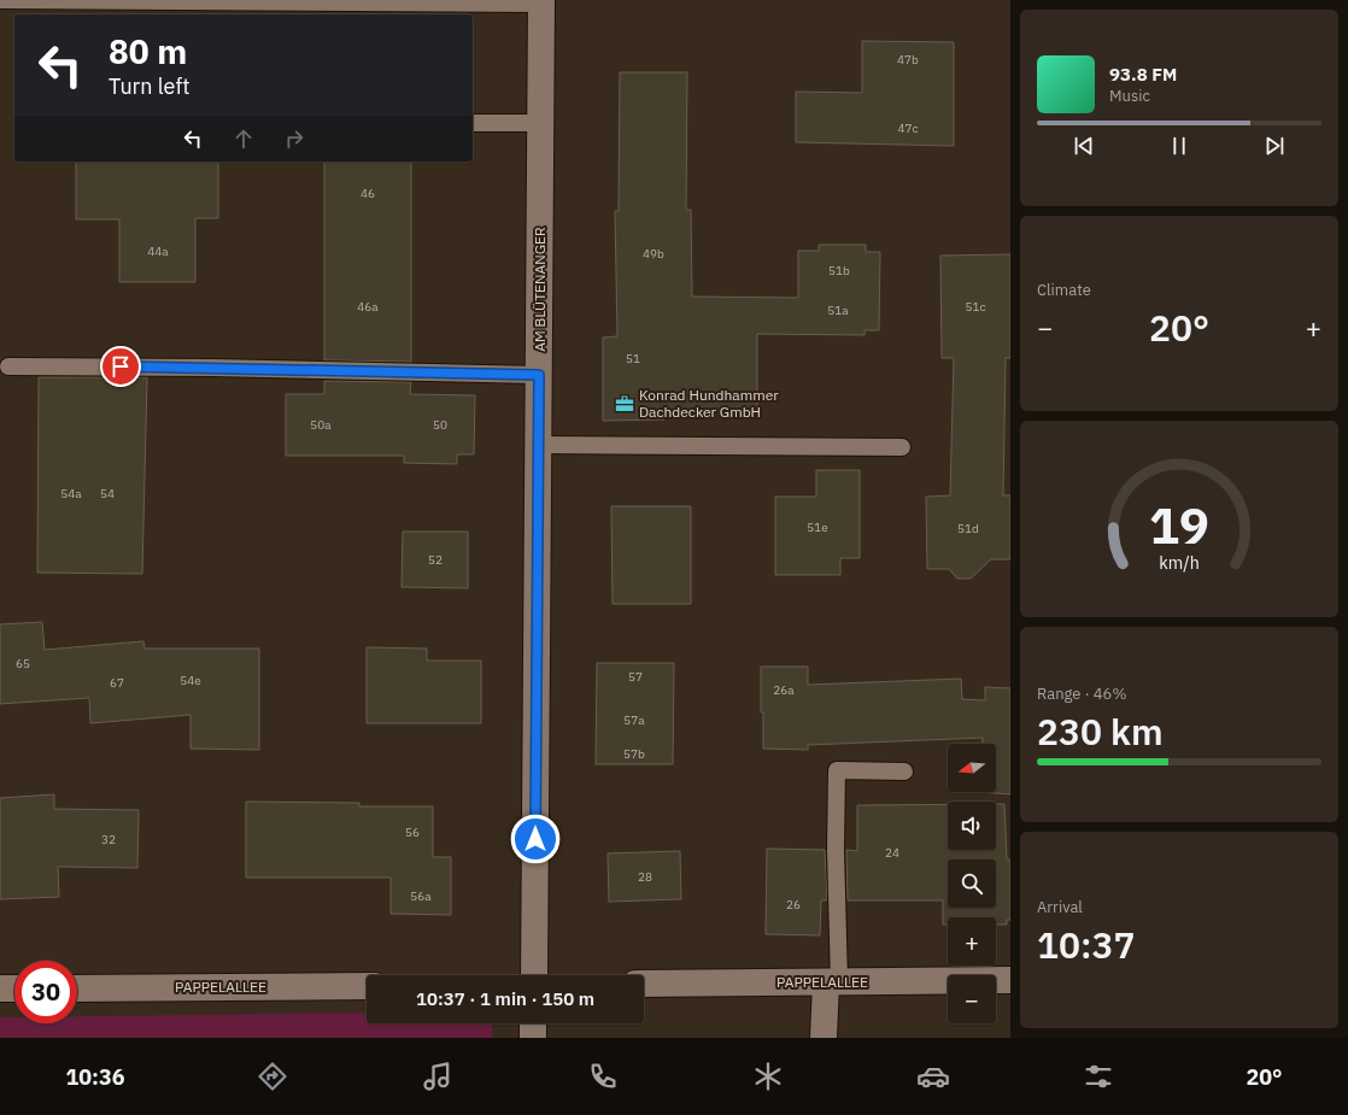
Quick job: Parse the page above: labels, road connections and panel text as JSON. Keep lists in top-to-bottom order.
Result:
{
  "streets": {
    "street": ["AM BLÜTENANGER", "PAPPELALLEE"]
  },
  "places": {
    "office": ["Konrad Hundhammer Dachdecker GmbH"]
  },
  "house_numbers": [
    "47b",
    "47c",
    "46",
    "44a",
    "49b",
    "51b",
    "46a",
    "51c",
    "51a",
    "51",
    "50a",
    "50",
    "54a",
    "54",
    "51e",
    "51d",
    "52",
    "65",
    "57",
    "54e",
    "67",
    "26a",
    "57a",
    "57b",
    "56",
    "32",
    "24",
    "28",
    "56a",
    "26"
  ],
  "north": "left",
  "page": {
    "turn": ["80 m", "Turn left"],
    "song": ["93.8 FM", "Music"],
    "tile": [
      "Climate",
      ["Range · 46%", "230 km"],
      ["Arrival", "10:37"]
    ],
    "heat": ["−", "20°", "+"],
    "map_buttons": ["+", "−"],
    "limit": "30",
    "trip": "10:37 · 1 min · 150 m",
    "tabs": ["10:36", "20°"],
    "gauge": ["19", "km/h"]
  }
}
